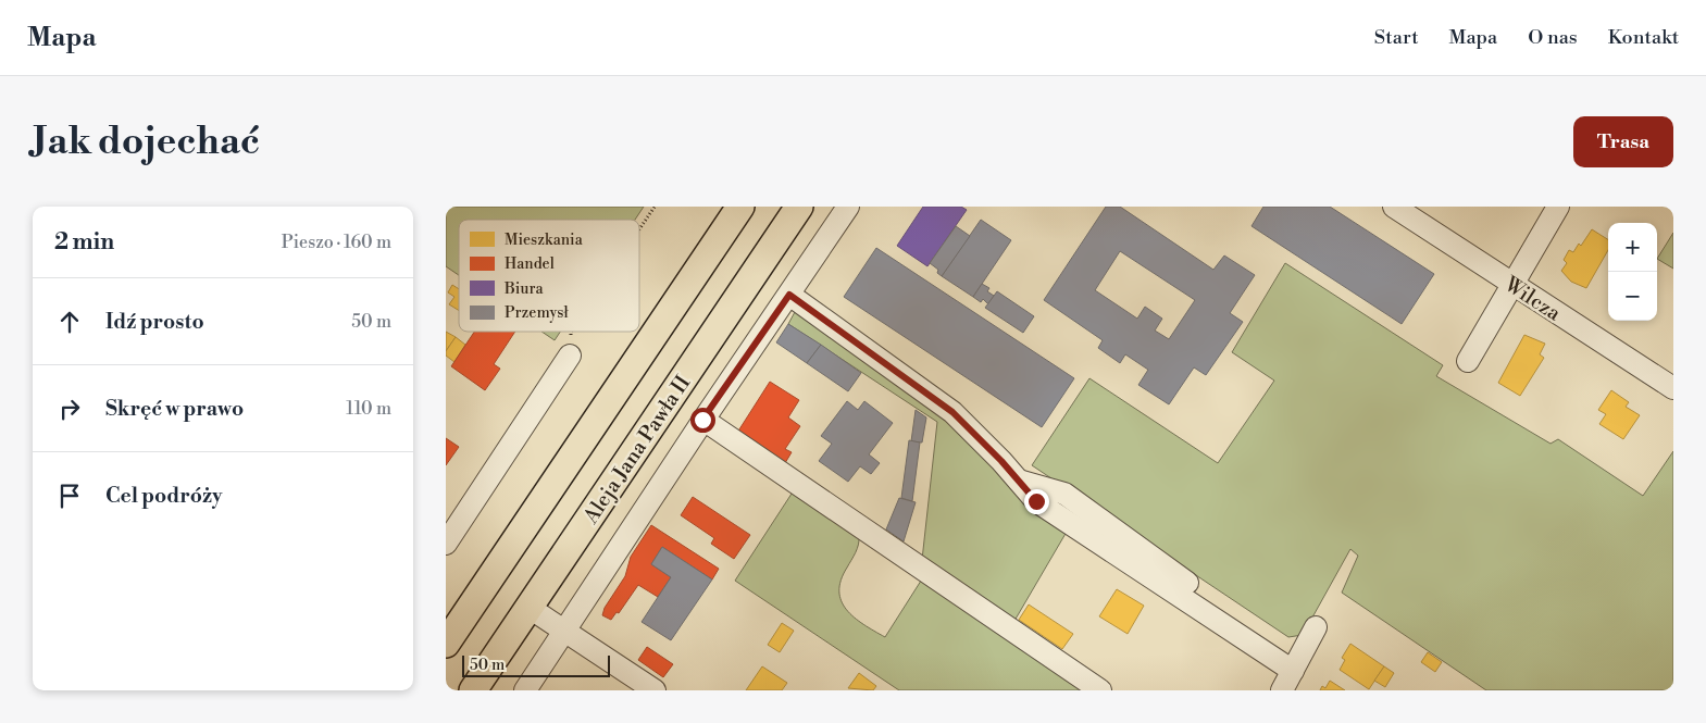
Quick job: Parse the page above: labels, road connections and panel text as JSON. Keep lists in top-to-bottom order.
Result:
{
  "streets": {
    "main road": ["Aleja Jana Pawła II"],
    "street": ["Wilcza"]
  },
  "legend": [
    "Mieszkania",
    "Handel",
    "Biura",
    "Przemysł"
  ],
  "scale_bar": "50 m",
  "page": {
    "header": "Mapa",
    "nav": [
      "Start",
      "Mapa",
      "O nas",
      "Kontakt"
    ],
    "buttons": "Trasa",
    "title": "Jak dojechać",
    "heading": ["2 min", "Pieszo · 160 m"],
    "map_buttons": ["+", "−"],
    "list": [
      ["Idź prosto", "50 m"],
      ["Skręć w prawo", "110 m"],
      "Cel podróży"
    ],
    "scale": "50 m"
  }
}
